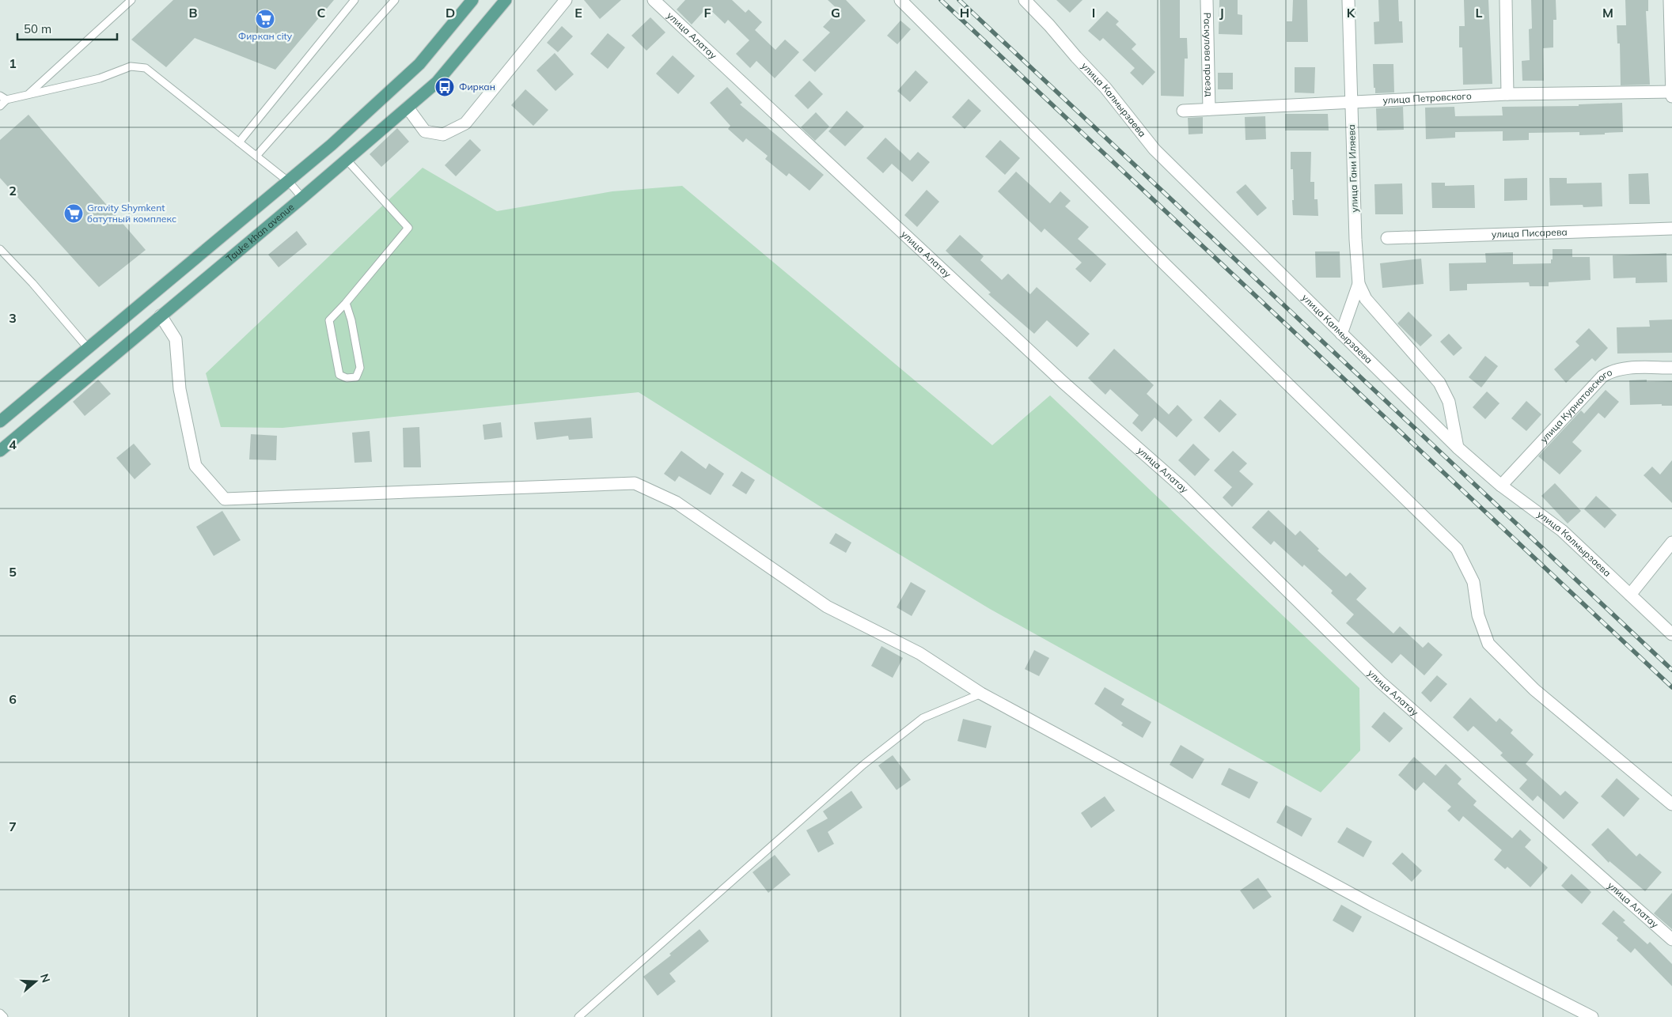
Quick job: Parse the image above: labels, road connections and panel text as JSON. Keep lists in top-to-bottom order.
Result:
{
  "streets": {
    "main road": ["Tauke khan avenue"],
    "street": [
      "улица Алатау",
      "Раскулова проезд",
      "улица Петровского",
      "улица Калмырзаева",
      "улица Гани Иляева",
      "улица Писарева",
      "улица Курнатовского"
    ]
  },
  "crossings": [
    ["Раскулова проезд", "улица Петровского"],
    ["улица Петровского", "улица Гани Иляева"],
    ["улица Калмырзаева", "улица Гани Иляева"],
    ["улица Калмырзаева", "улица Курнатовского"]
  ],
  "places": {
    "supermarket": ["Фиркан city", "Gravity Shymkent батутный комплекс"],
    "bus stop": ["Фиркан"]
  },
  "scale_bar": "50 m",
  "north": "right",
  "grid": {
    "columns": [
      "B",
      "C",
      "D",
      "E",
      "F",
      "G",
      "H",
      "I",
      "J",
      "K",
      "L",
      "M"
    ],
    "rows": [
      "1",
      "2",
      "3",
      "4",
      "5",
      "6",
      "7"
    ]
  }
}
